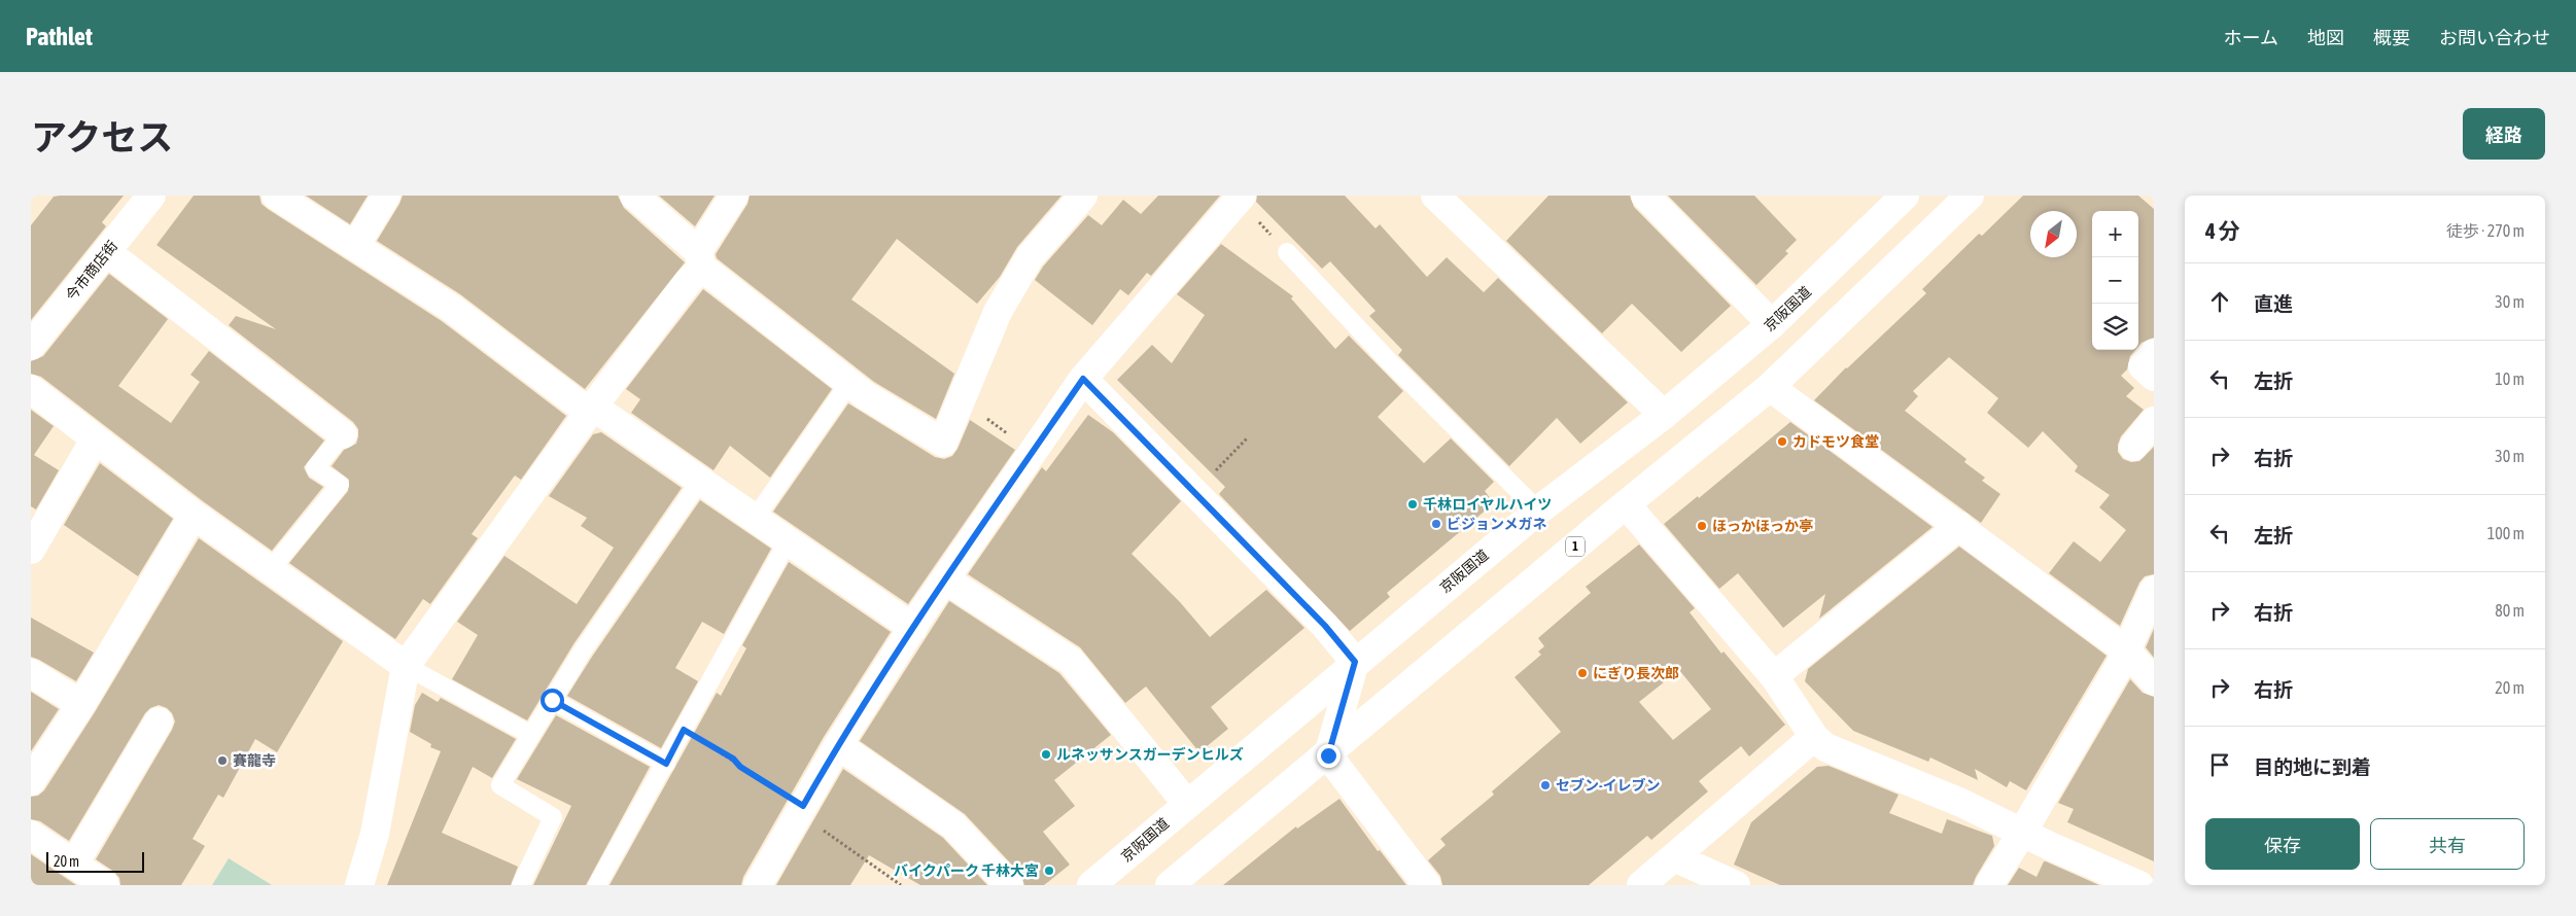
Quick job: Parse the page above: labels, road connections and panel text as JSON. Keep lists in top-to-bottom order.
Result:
{
  "streets": {
    "main road": ["今市商店街", "京阪国道", "1"]
  },
  "places": [
    "カドモツ食堂",
    "千林ロイヤルハイツ",
    "ビジョンメガネ",
    "ほっかほっか亭",
    "にぎり長次郎",
    "ルネッサンスガーデンヒルズ",
    "賽龍寺",
    "セブン-イレブン",
    "バイクパーク 千林大宮"
  ],
  "scale_bar": "20 m",
  "north": "bottom left",
  "page": {
    "header": "Pathlet",
    "nav": [
      "ホーム",
      "地図",
      "概要",
      "お問い合わせ"
    ],
    "title": "アクセス",
    "buttons": [
      "経路",
      ["保存", "共有"]
    ],
    "heading": ["4 分", "徒歩 · 270 m"],
    "map_buttons": ["+", "−"],
    "list": [
      ["直進", "30 m"],
      ["左折", "10 m"],
      ["右折", "30 m"],
      ["左折", "100 m"],
      ["右折", "80 m"],
      ["右折", "20 m"],
      "目的地に到着"
    ],
    "scale": "20 m"
  }
}
